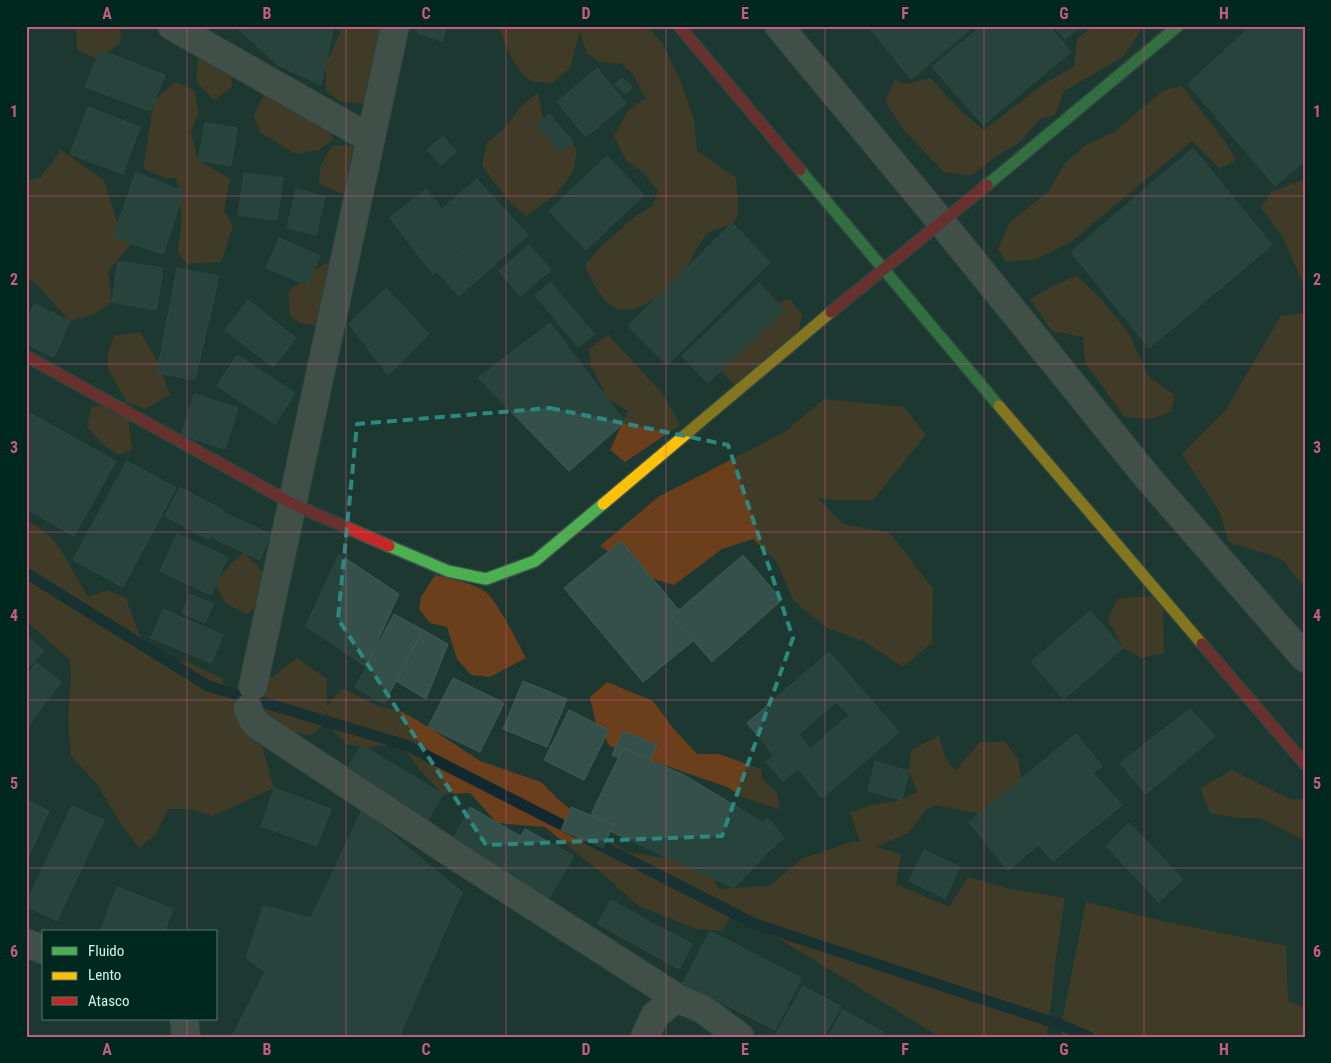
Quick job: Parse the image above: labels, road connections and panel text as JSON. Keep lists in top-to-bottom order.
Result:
{
  "legend": ["Fluido", "Lento", "Atasco"],
  "grid": {
    "columns": [
      "A",
      "B",
      "C",
      "D",
      "E",
      "F",
      "G",
      "H"
    ],
    "rows": [
      "1",
      "2",
      "3",
      "4",
      "5",
      "6"
    ]
  }
}
